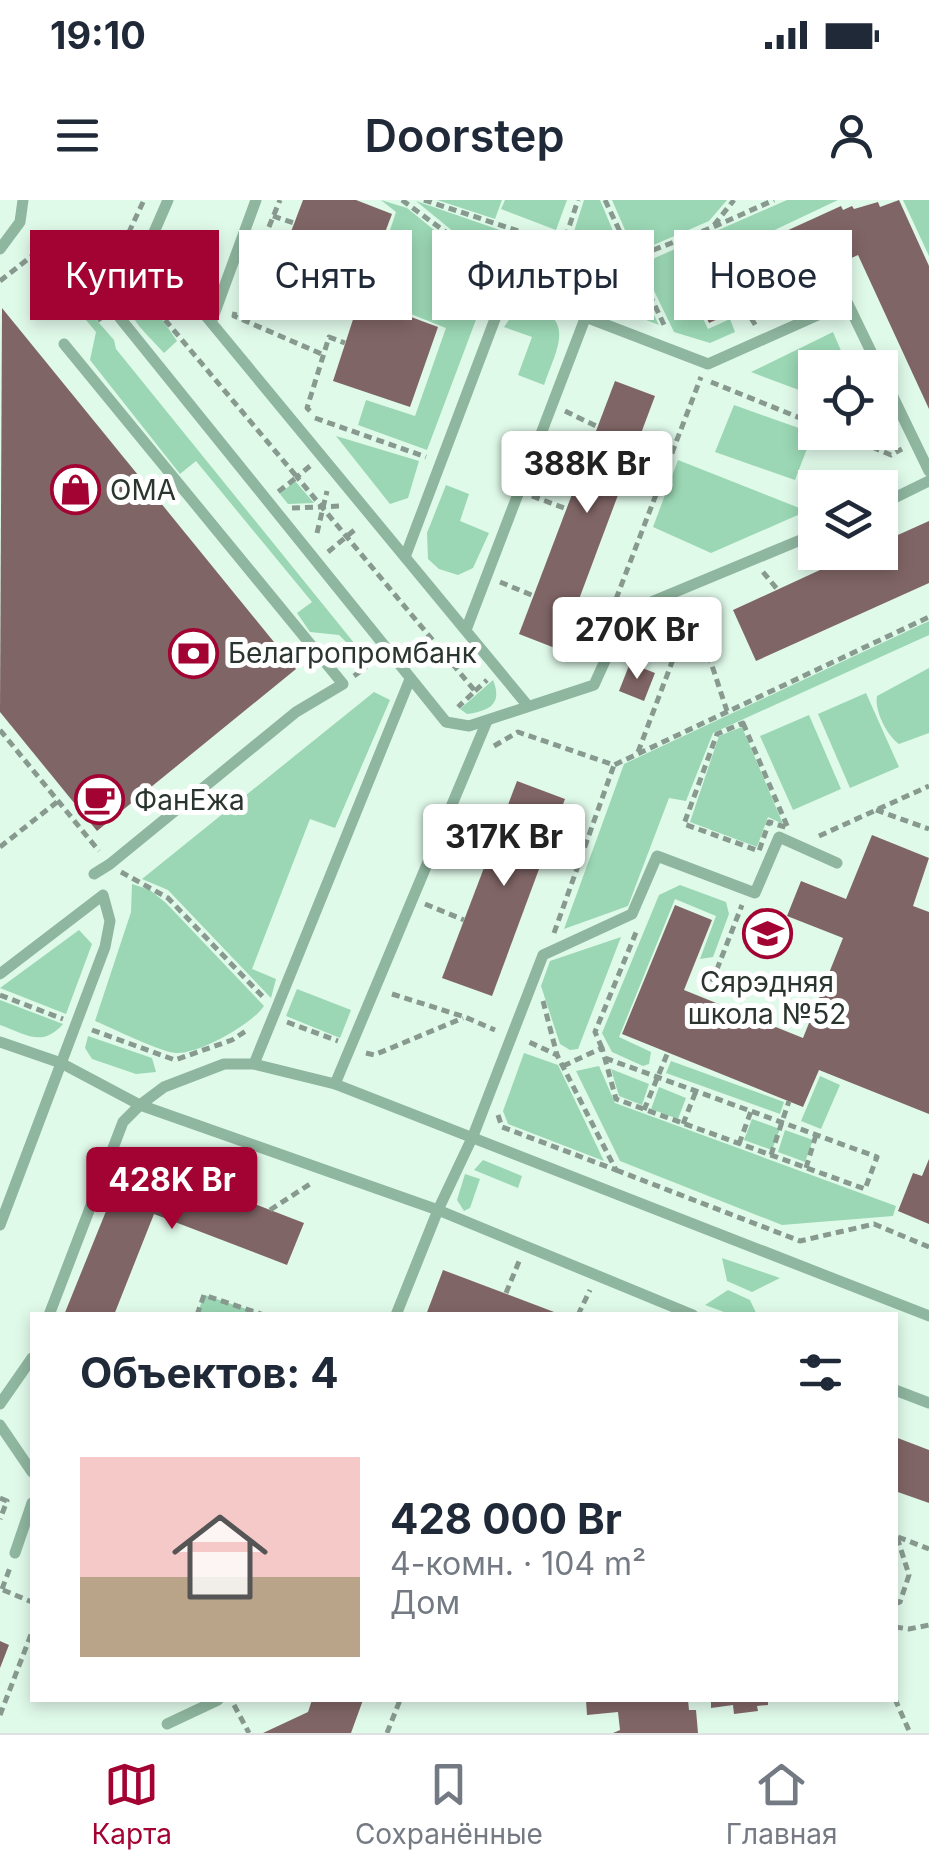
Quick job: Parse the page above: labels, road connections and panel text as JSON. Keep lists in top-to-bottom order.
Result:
{
  "places": {
    "shop": ["ОМА"],
    "bank": ["Белагропромбанк"],
    "cafe": ["ФанЕжа"],
    "school or university": ["Сярэдняя школа №52"]
  },
  "page": {
    "status": "19:10",
    "header": "Doorstep",
    "chip": [
      "Купить",
      "Снять",
      "Фильтры",
      "Новое"
    ],
    "price": [
      "388K Br",
      "270K Br",
      "317K Br",
      "428K Br"
    ],
    "heading": "Объектов: 4",
    "list": [
      {
        "name": "428 000 Br",
        "note": "4-комн. · 104 m² · Дом"
      }
    ],
    "tabs": ["Карта", "Сохранённые", "Главная"]
  }
}
